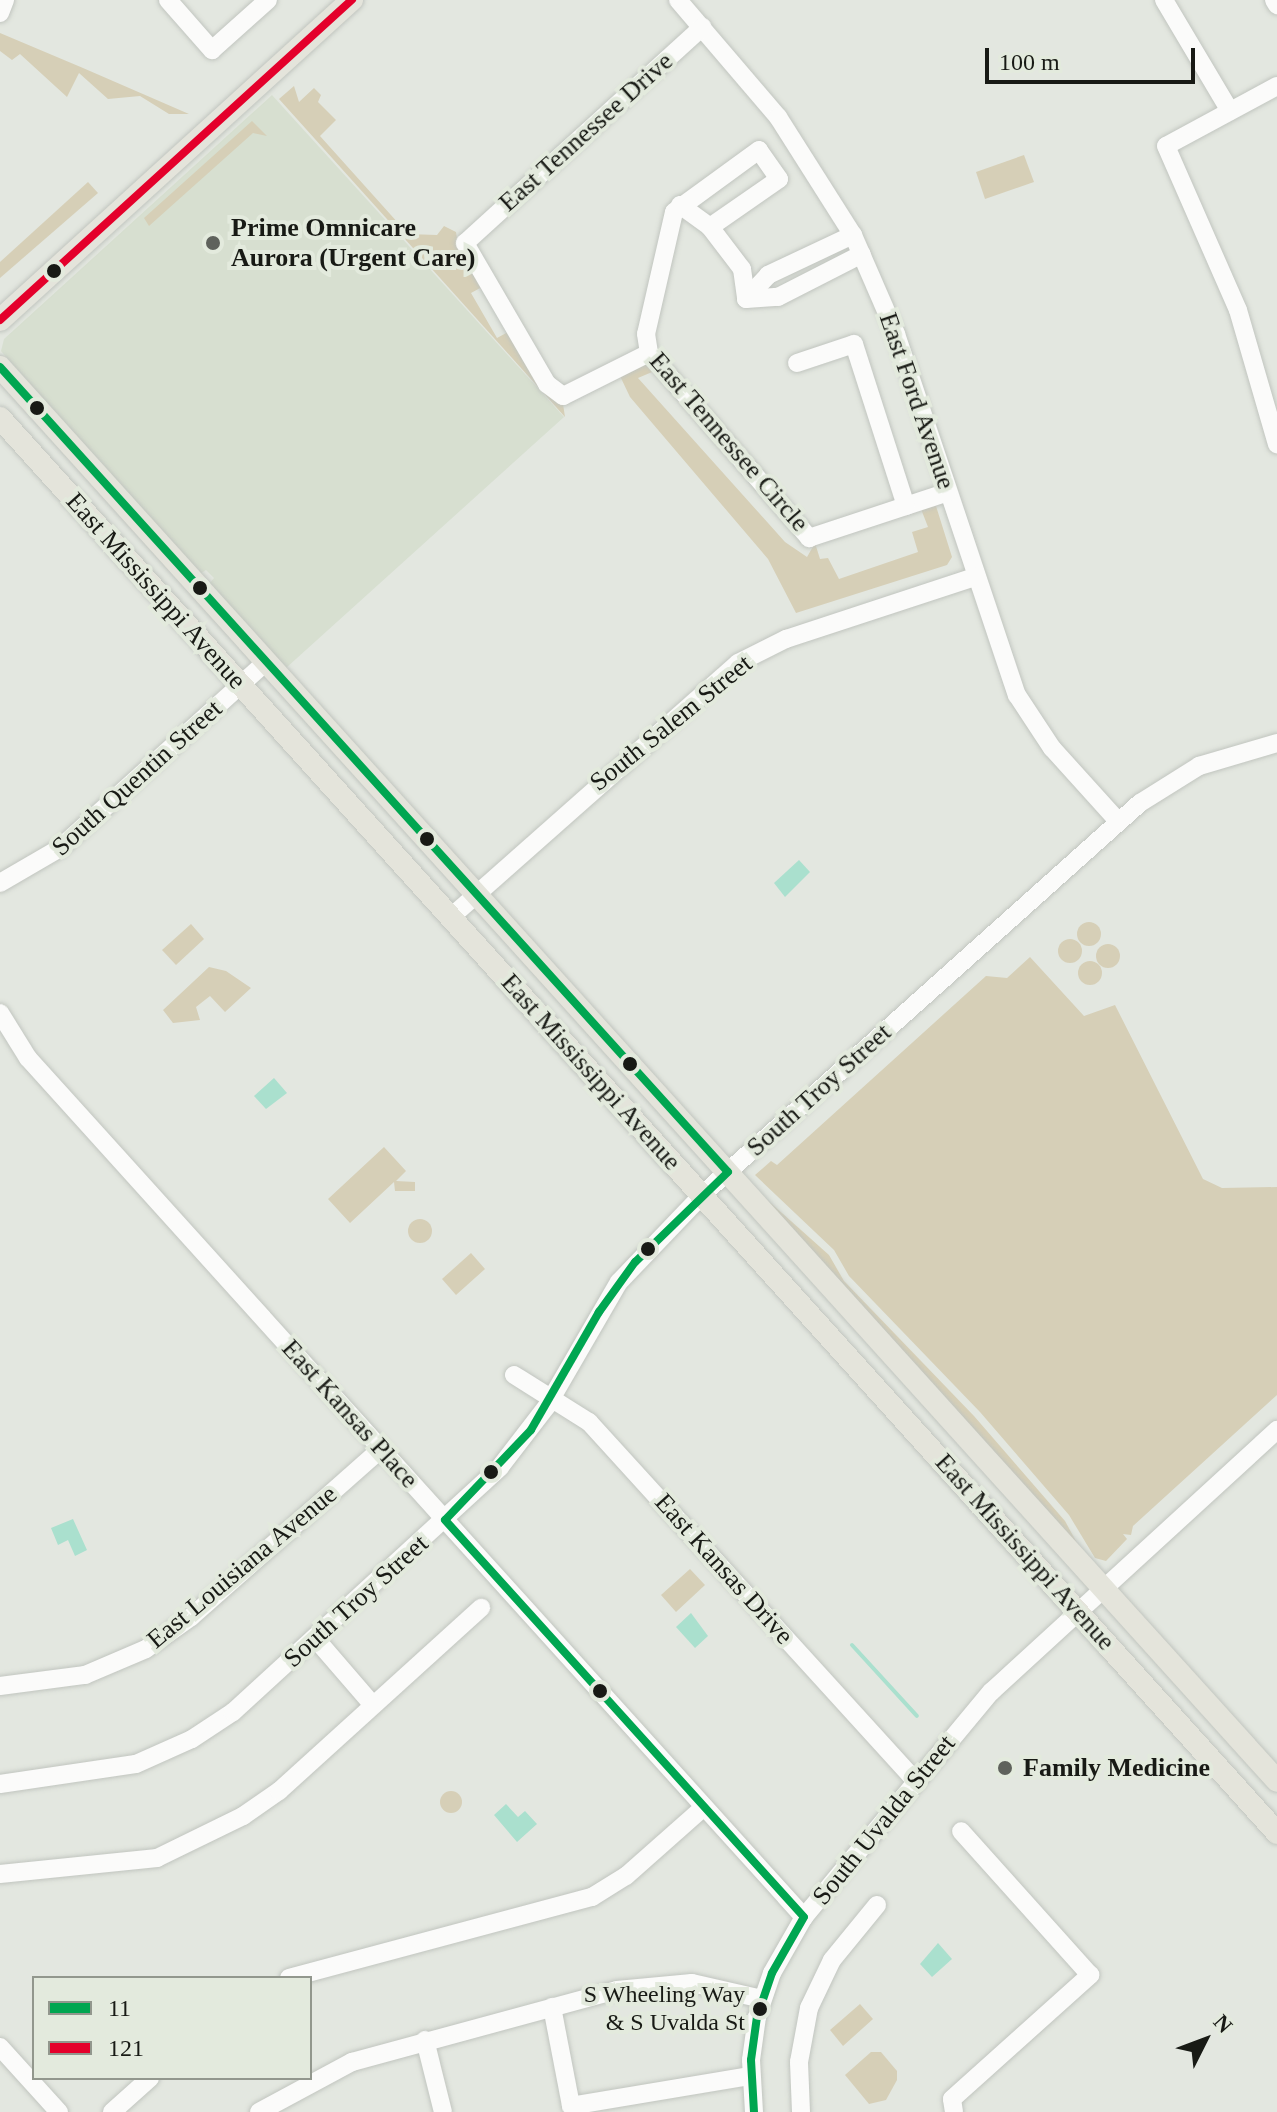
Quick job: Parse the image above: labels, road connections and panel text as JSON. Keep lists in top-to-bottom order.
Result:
{
  "streets": {
    "main road": ["East Mississippi Avenue"],
    "street": [
      "East Tennessee Drive",
      "East Ford Avenue",
      "East Tennessee Circle",
      "South Salem Street",
      "South Quentin Street",
      "South Troy Street",
      "East Kansas Place",
      "East Louisiana Avenue",
      "East Kansas Drive",
      "South Uvalda Street"
    ]
  },
  "crossings": [
    ["East Tennessee Drive", "East Ford Avenue"],
    ["East Tennessee Drive", "East Tennessee Circle"],
    ["East Ford Avenue", "East Tennessee Circle"],
    ["East Ford Avenue", "South Salem Street"],
    ["East Ford Avenue", "South Troy Street"],
    ["East Mississippi Avenue", "South Salem Street"],
    ["East Mississippi Avenue", "South Quentin Street"],
    ["East Mississippi Avenue", "South Troy Street"],
    ["East Mississippi Avenue", "South Uvalda Street"],
    ["South Troy Street", "East Kansas Place"],
    ["South Troy Street", "East Kansas Drive"],
    ["East Kansas Place", "East Louisiana Avenue"],
    ["East Kansas Place", "South Uvalda Street"],
    ["East Kansas Drive", "South Uvalda Street"]
  ],
  "places": ["Prime Omnicare Aurora (Urgent Care)", "Family Medicine", "S Wheeling Way & S Uvalda St"],
  "lines": ["transit line 121", "transit line 11"],
  "legend": ["11", "121"],
  "scale_bar": "100 m",
  "north": "top right"
}
